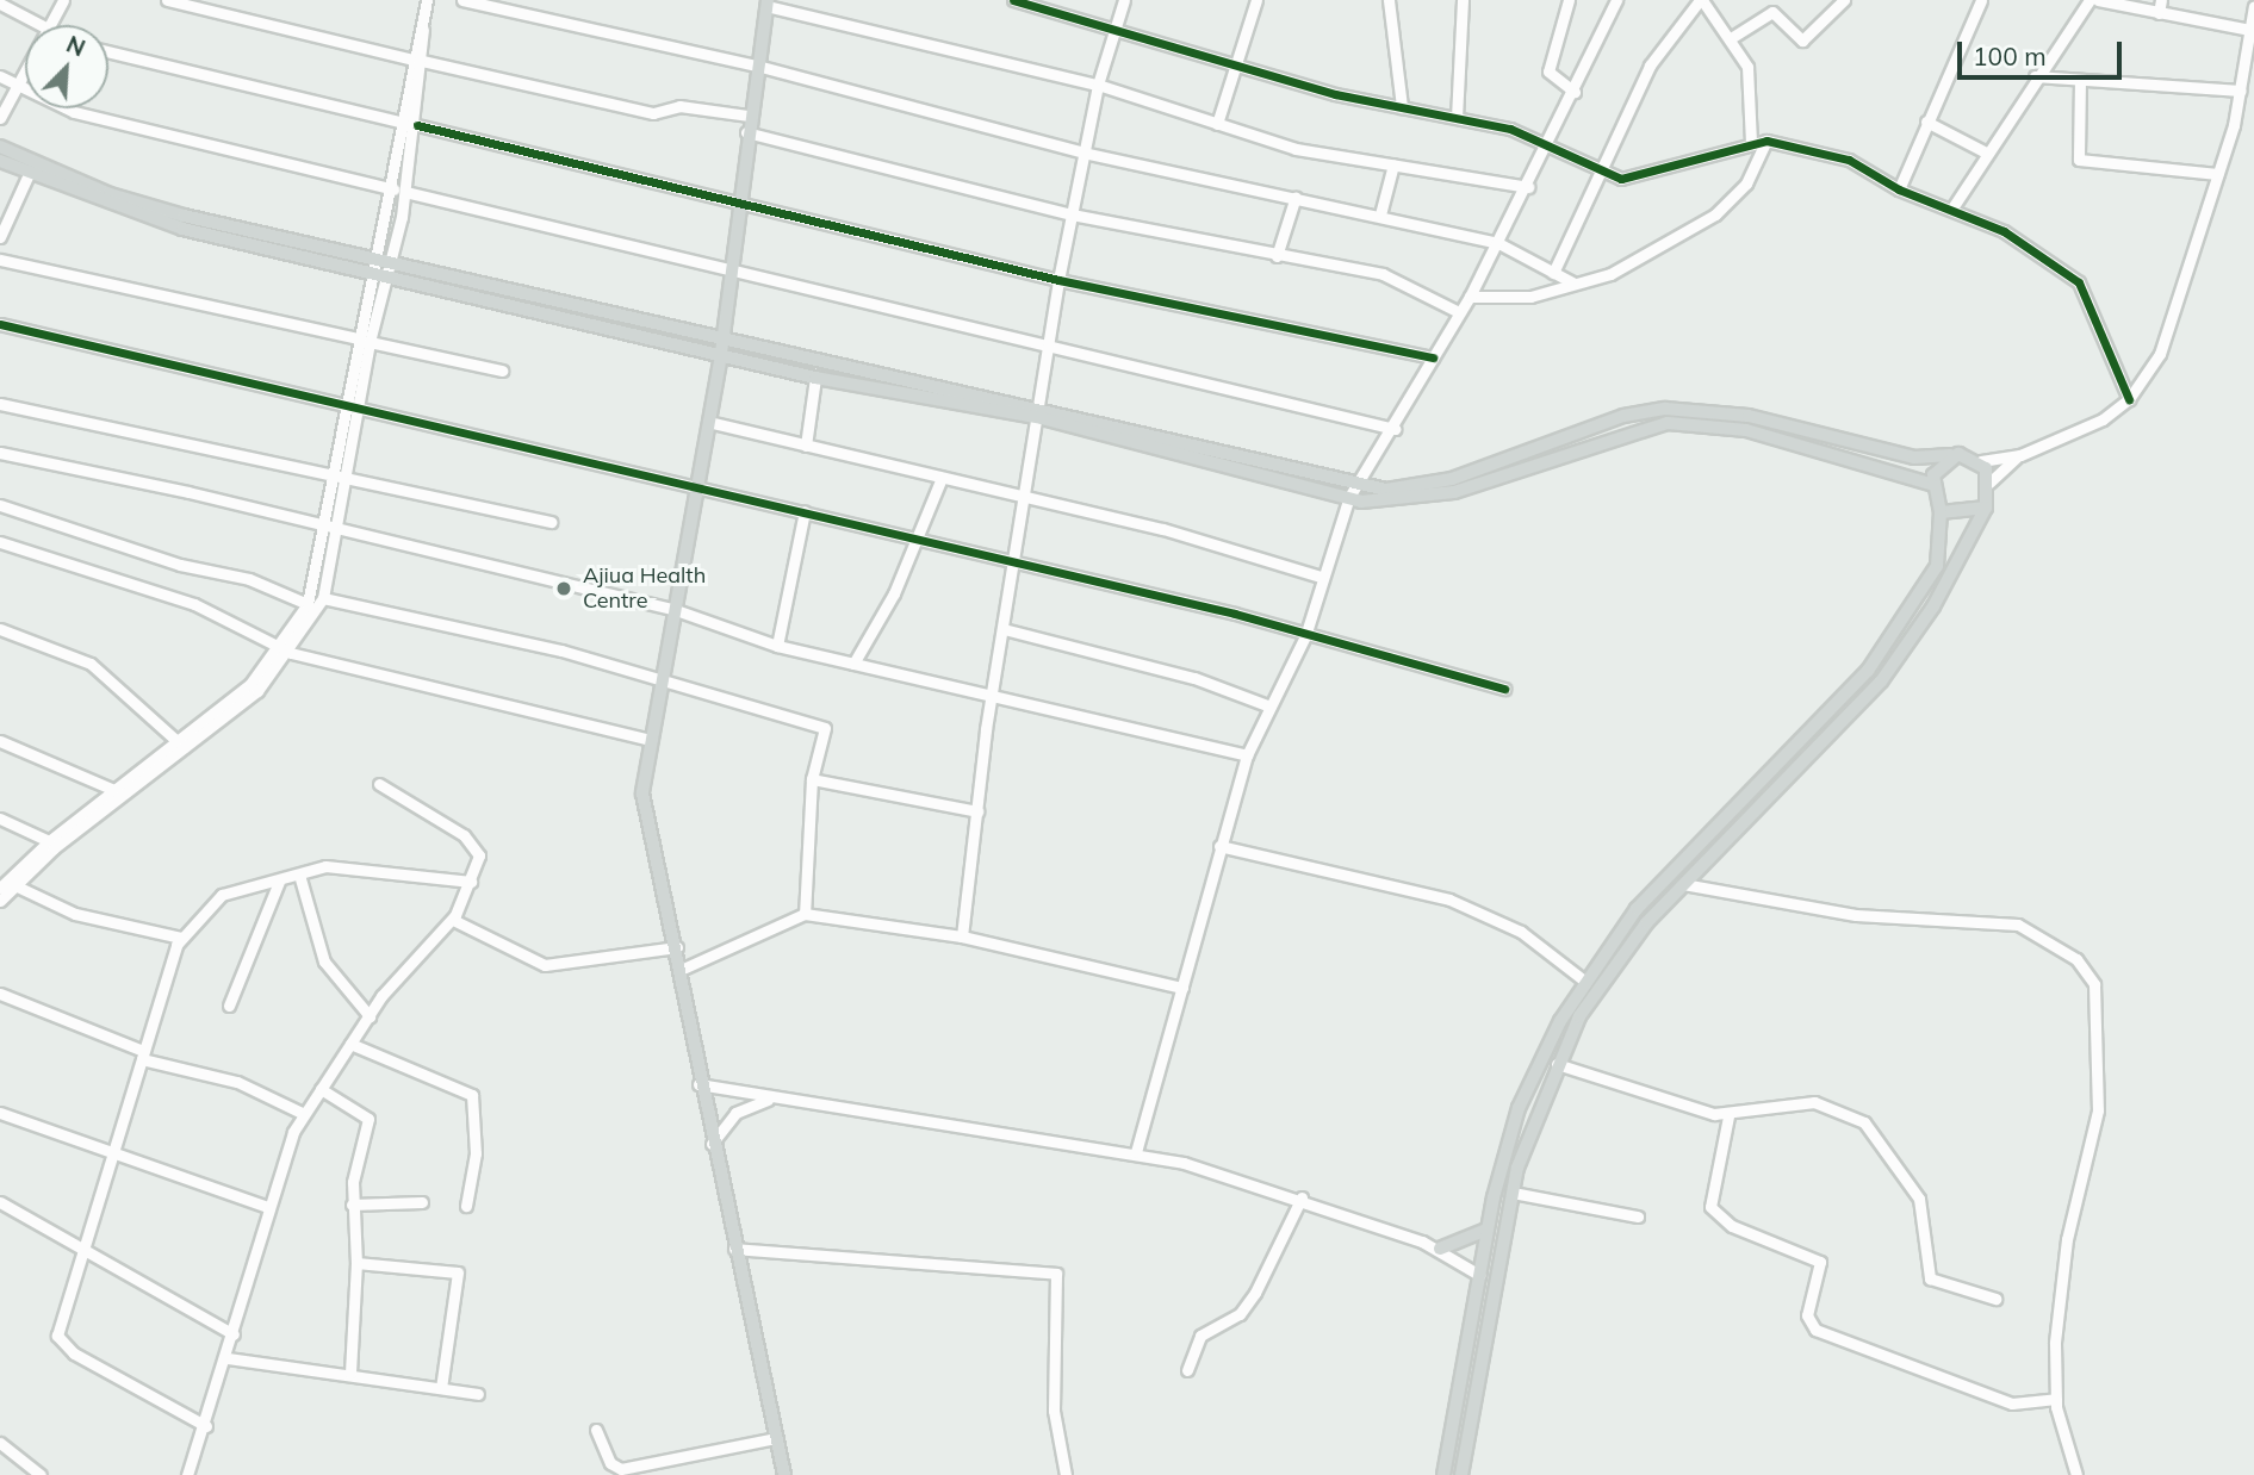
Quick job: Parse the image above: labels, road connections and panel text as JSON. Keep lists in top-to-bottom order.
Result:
{
  "places": ["Ajiua Health Centre"],
  "scale_bar": "100 m",
  "north": "top right"
}
